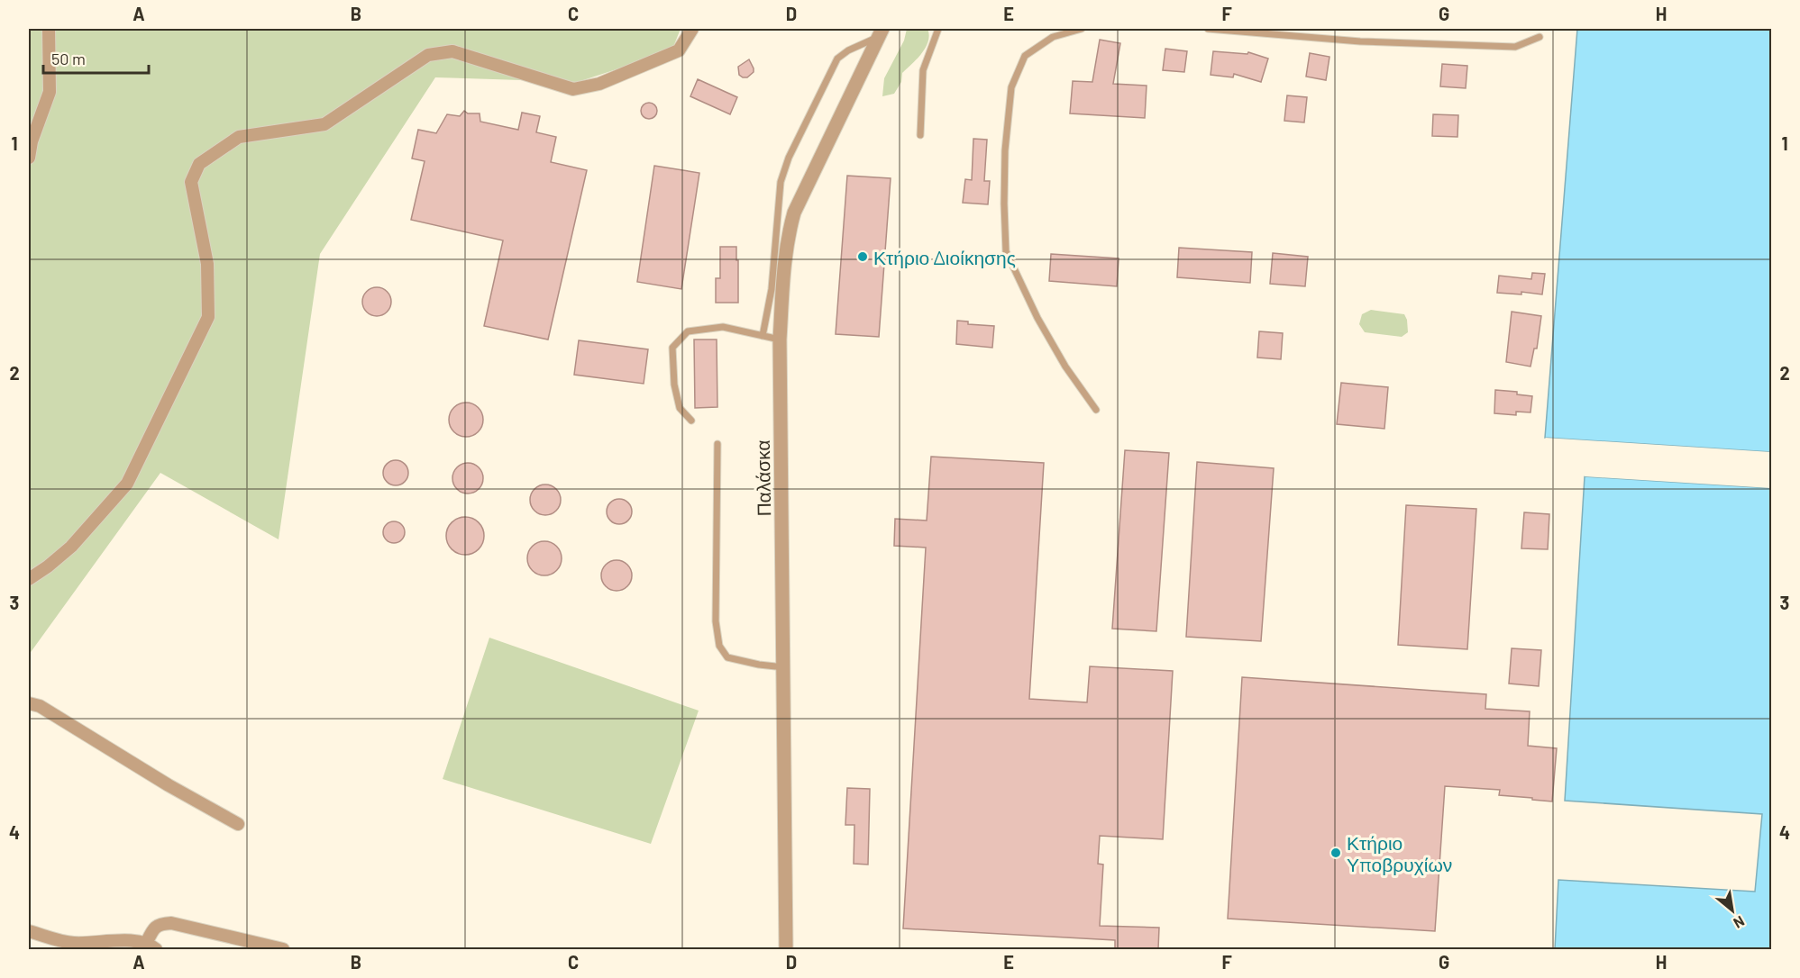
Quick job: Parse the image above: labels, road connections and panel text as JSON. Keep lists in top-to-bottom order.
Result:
{
  "streets": {
    "street": ["Παλάσκα"]
  },
  "places": ["Κτήριο Διοίκησης", "Κτήριο Υποβρυχίων"],
  "scale_bar": "50 m",
  "north": "bottom right",
  "grid": {
    "columns": [
      "A",
      "B",
      "C",
      "D",
      "E",
      "F",
      "G",
      "H"
    ],
    "rows": [
      "1",
      "2",
      "3",
      "4"
    ]
  }
}
